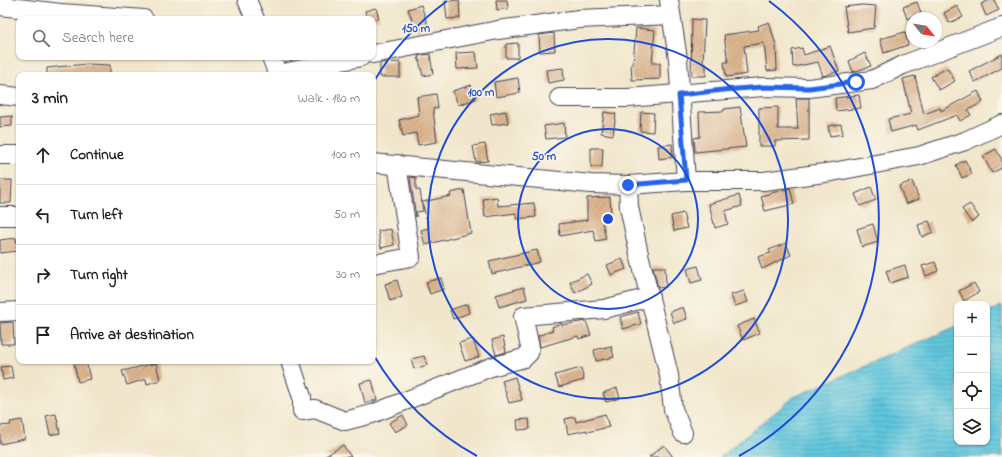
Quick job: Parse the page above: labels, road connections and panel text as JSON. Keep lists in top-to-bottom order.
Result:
{
  "north": "bottom right",
  "page": {
    "search": "Search here",
    "heading": ["3 min", "Walk · 180 m"],
    "list": [
      ["Continue", "100 m"],
      ["Turn left", "50 m"],
      ["Turn right", "30 m"],
      "Arrive at destination"
    ],
    "map_buttons": ["+", "−"]
  },
  "rings": ["150 m", "100 m", "50 m"]
}
